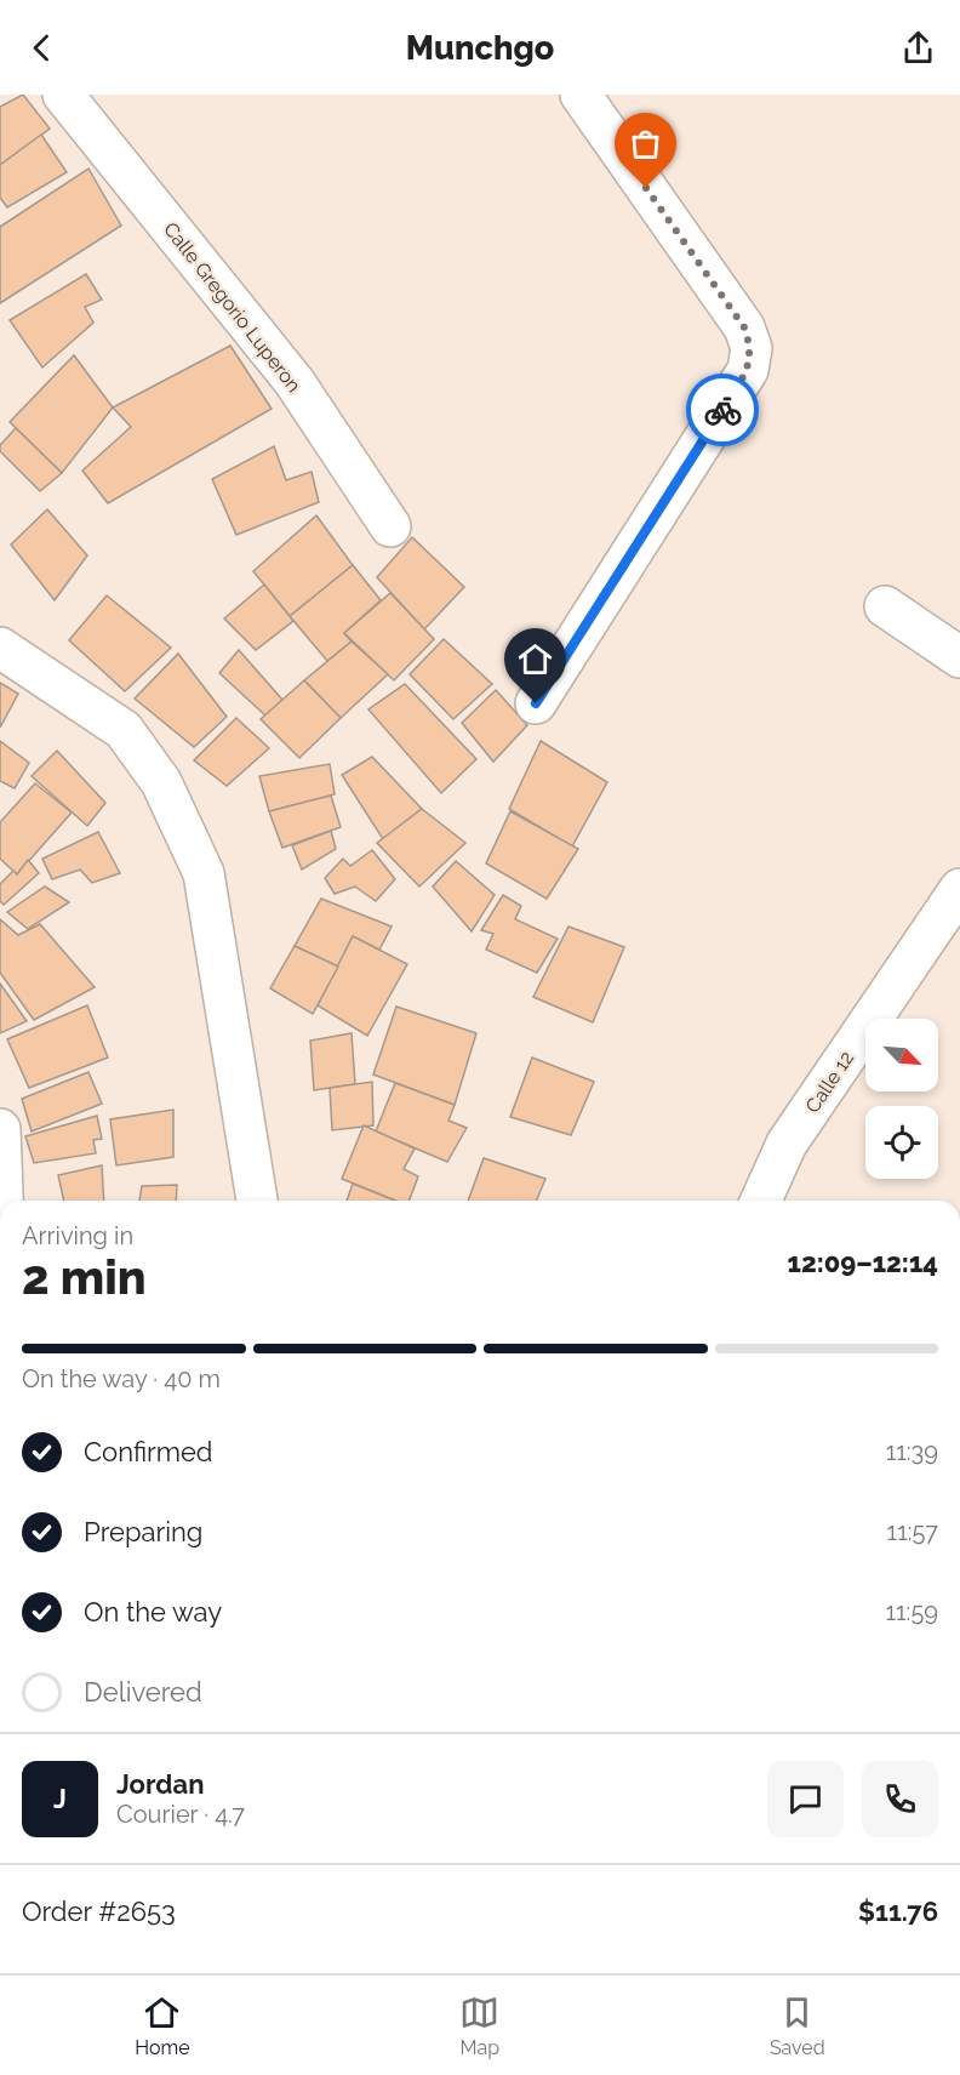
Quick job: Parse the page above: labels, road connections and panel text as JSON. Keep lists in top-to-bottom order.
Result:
{
  "streets": {
    "street": ["Calle Gregorio Luperon", "Calle 12"]
  },
  "north": "bottom right",
  "page": {
    "header": "Munchgo",
    "heading": ["2 min", "Arriving in", "12:09–12:14"],
    "panel": [
      "Jordan",
      "Courier · 4.7",
      "Order #2653",
      "$11.76"
    ],
    "bar": "On the way · 40 m",
    "list": [
      ["Confirmed", "11:39"],
      ["Preparing", "11:57"],
      ["On the way", "11:59"],
      "Delivered"
    ],
    "round": "J",
    "tabs": ["Home", "Map", "Saved"]
  }
}
